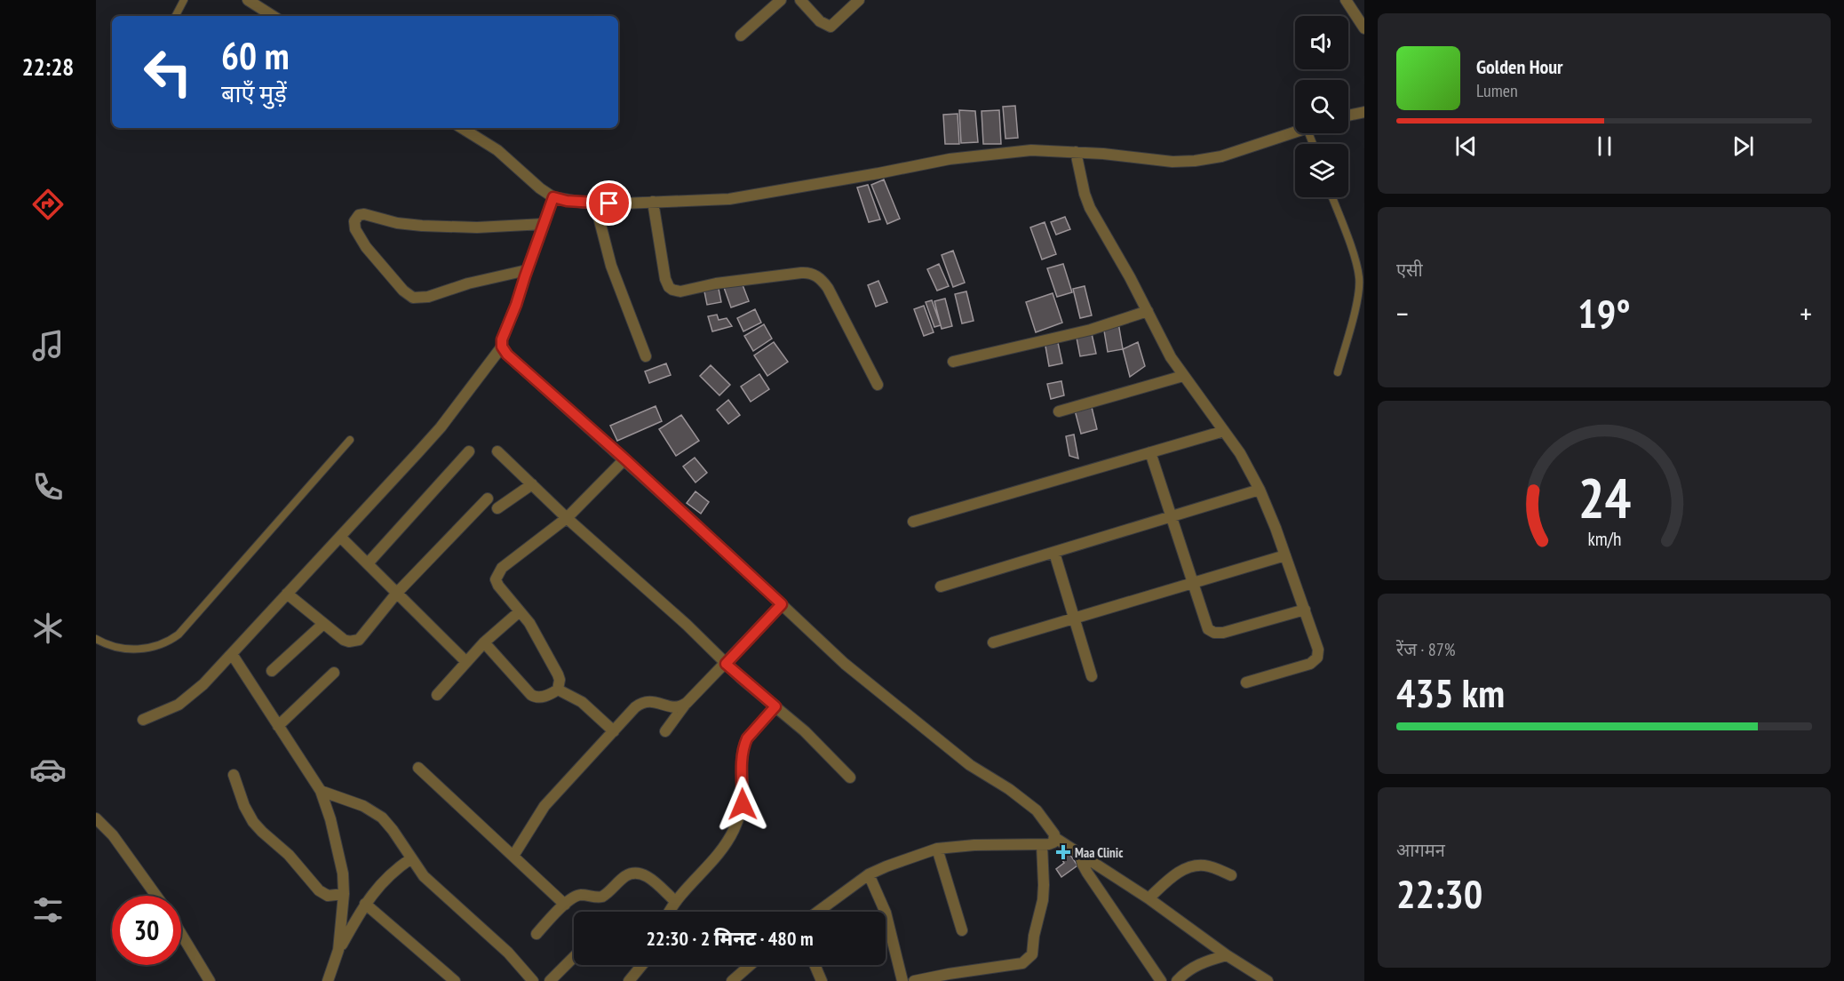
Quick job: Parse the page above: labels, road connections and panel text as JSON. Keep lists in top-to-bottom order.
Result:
{
  "places": {
    "health": ["Maa Clinic"]
  },
  "page": {
    "tabs": "22:28",
    "turn": ["60 m", "बाएँ मुड़ें"],
    "song": ["Golden Hour", "Lumen"],
    "tile": [
      "एसी",
      ["रेंज · 87%", "435 km"],
      ["आगमन", "22:30"]
    ],
    "heat": ["−", "19°", "+"],
    "limit": "30",
    "trip": "22:30 · 2 मिनट · 480 m",
    "gauge": ["24", "km/h"]
  }
}
